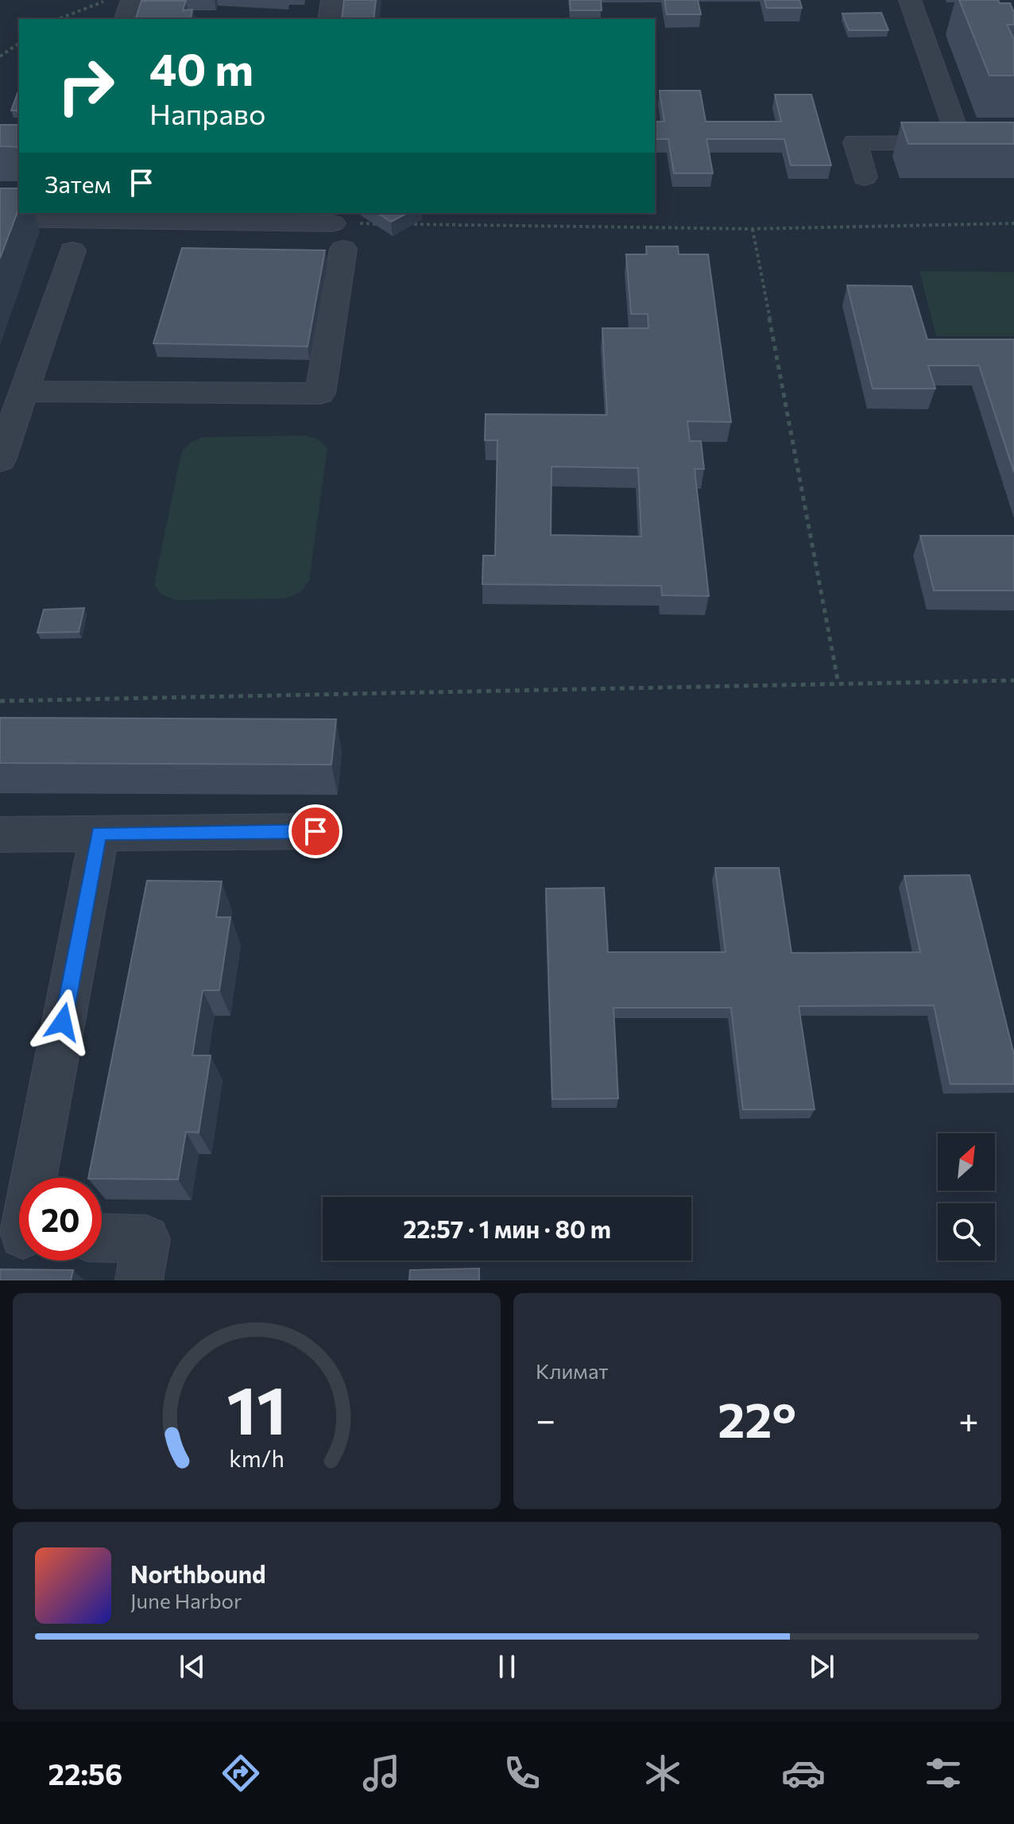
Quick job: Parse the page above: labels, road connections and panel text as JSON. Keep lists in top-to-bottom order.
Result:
{
  "north": "top right",
  "page": {
    "turn": ["40 m", "Направо"],
    "then": "Затем",
    "limit": "20",
    "trip": "22:57 · 1 мин · 80 m",
    "tile": "Климат",
    "heat": ["−", "22°", "+"],
    "song": ["Northbound", "June Harbor"],
    "tabs": "22:56",
    "gauge": ["11", "km/h"]
  }
}
